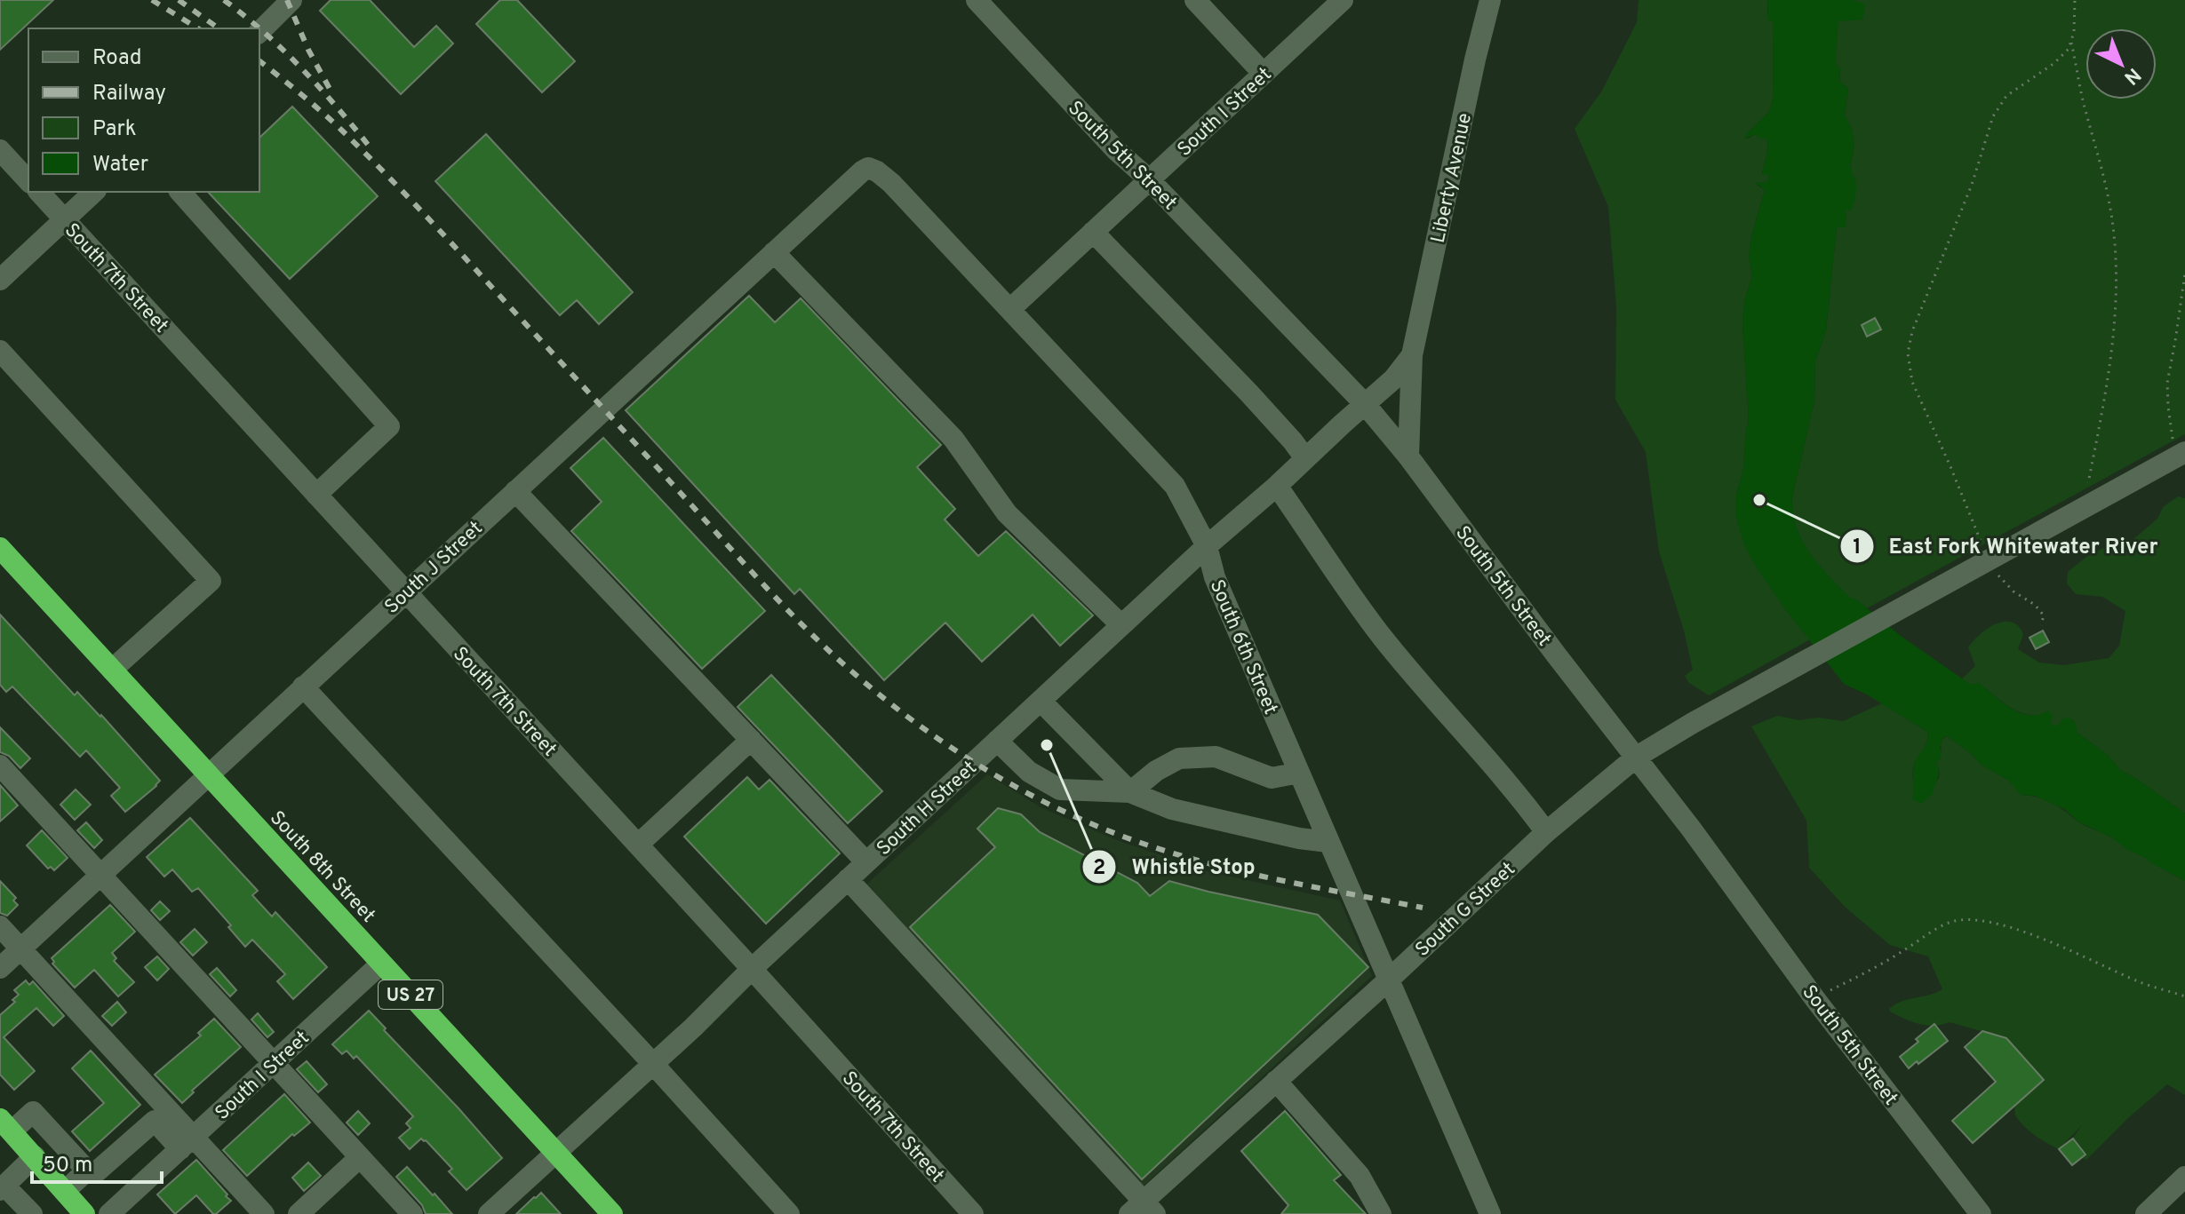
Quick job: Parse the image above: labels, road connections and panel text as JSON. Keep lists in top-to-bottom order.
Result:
{
  "streets": {
    "highway": ["South 8th Street", "US 27"],
    "street": [
      "South I Street",
      "South 5th Street",
      "Liberty Avenue",
      "South 7th Street",
      "South J Street",
      "South 6th Street",
      "South H Street",
      "South G Street"
    ]
  },
  "crossings": [
    ["South I Street", "South 5th Street"],
    ["South I Street", "South 6th Street"],
    ["South I Street", "South 8th Street"],
    ["South 5th Street", "Liberty Avenue"],
    ["South 5th Street", "South H Street"],
    ["South 5th Street", "South G Street"],
    ["Liberty Avenue", "South H Street"],
    ["South 7th Street", "South J Street"],
    ["South 7th Street", "South H Street"],
    ["South J Street", "South 6th Street"],
    ["South J Street", "South 8th Street"],
    ["South 6th Street", "South H Street"],
    ["South 6th Street", "South G Street"],
    ["South H Street", "South 8th Street"]
  ],
  "places": ["East Fork Whitewater River", "Whistle Stop"],
  "legend": [
    "Road",
    "Railway",
    "Park",
    "Water"
  ],
  "scale_bar": "50 m",
  "north": "bottom right"
}
